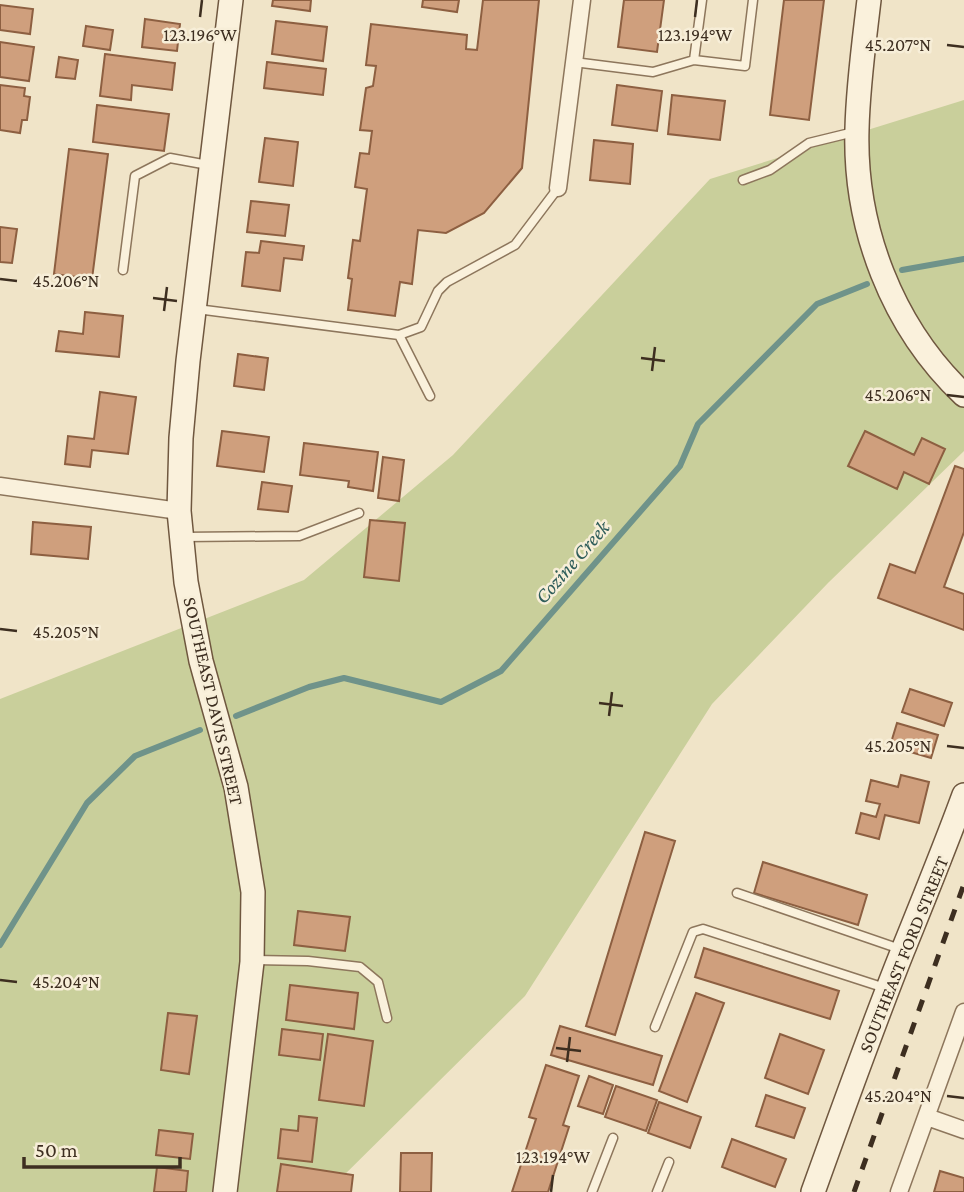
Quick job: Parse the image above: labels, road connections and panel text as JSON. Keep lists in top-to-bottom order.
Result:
{
  "streets": {
    "street": ["SOUTHEAST DAVIS STREET", "SOUTHEAST FORD STREET"]
  },
  "water": ["Cozine Creek"],
  "scale_bar": "50 m",
  "coordinates": [
    "123.196°W",
    "123.194°W",
    "45.207°N",
    "45.206°N",
    "45.205°N",
    "45.204°N"
  ]
}
